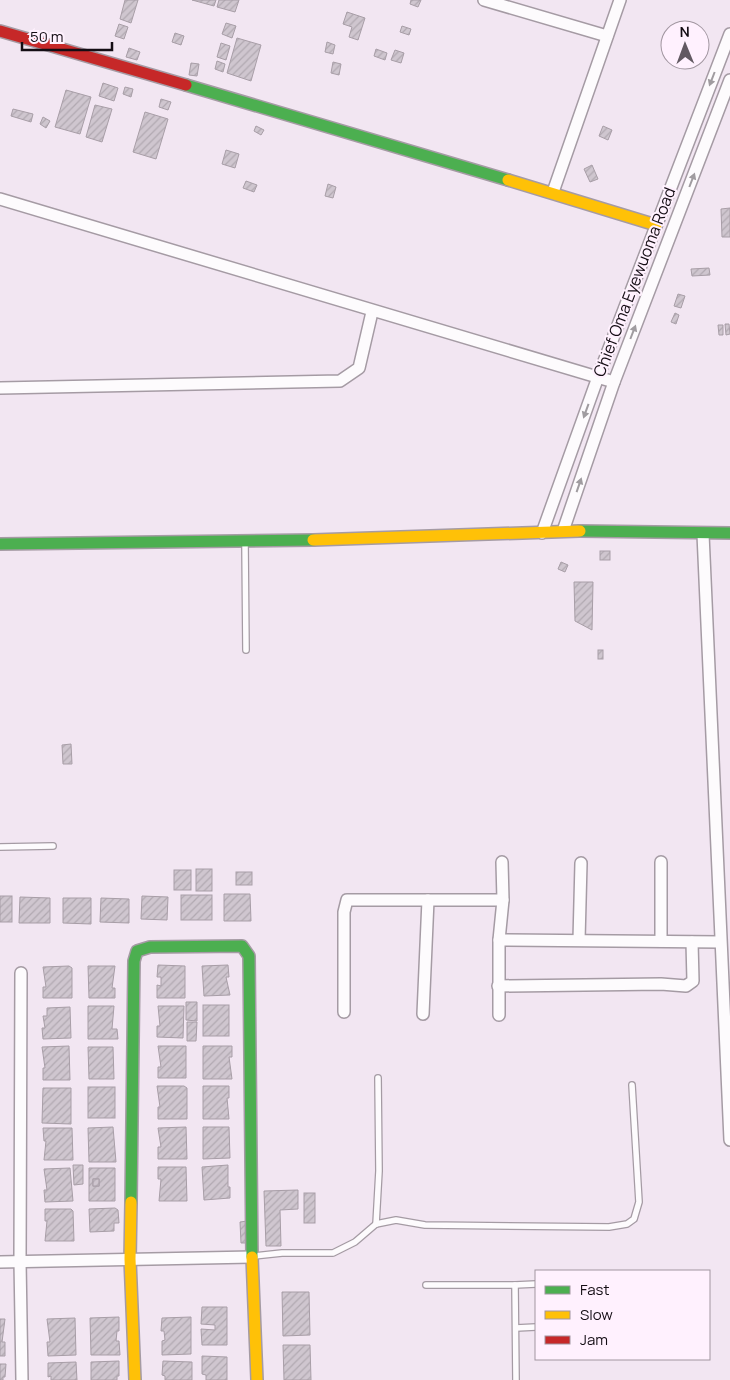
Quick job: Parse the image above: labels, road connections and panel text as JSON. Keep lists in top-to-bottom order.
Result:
{
  "streets": {
    "street": ["Chief Oma Eyewuoma Road"]
  },
  "legend": ["Fast", "Slow", "Jam"],
  "scale_bar": "50 m",
  "north": "top"
}
